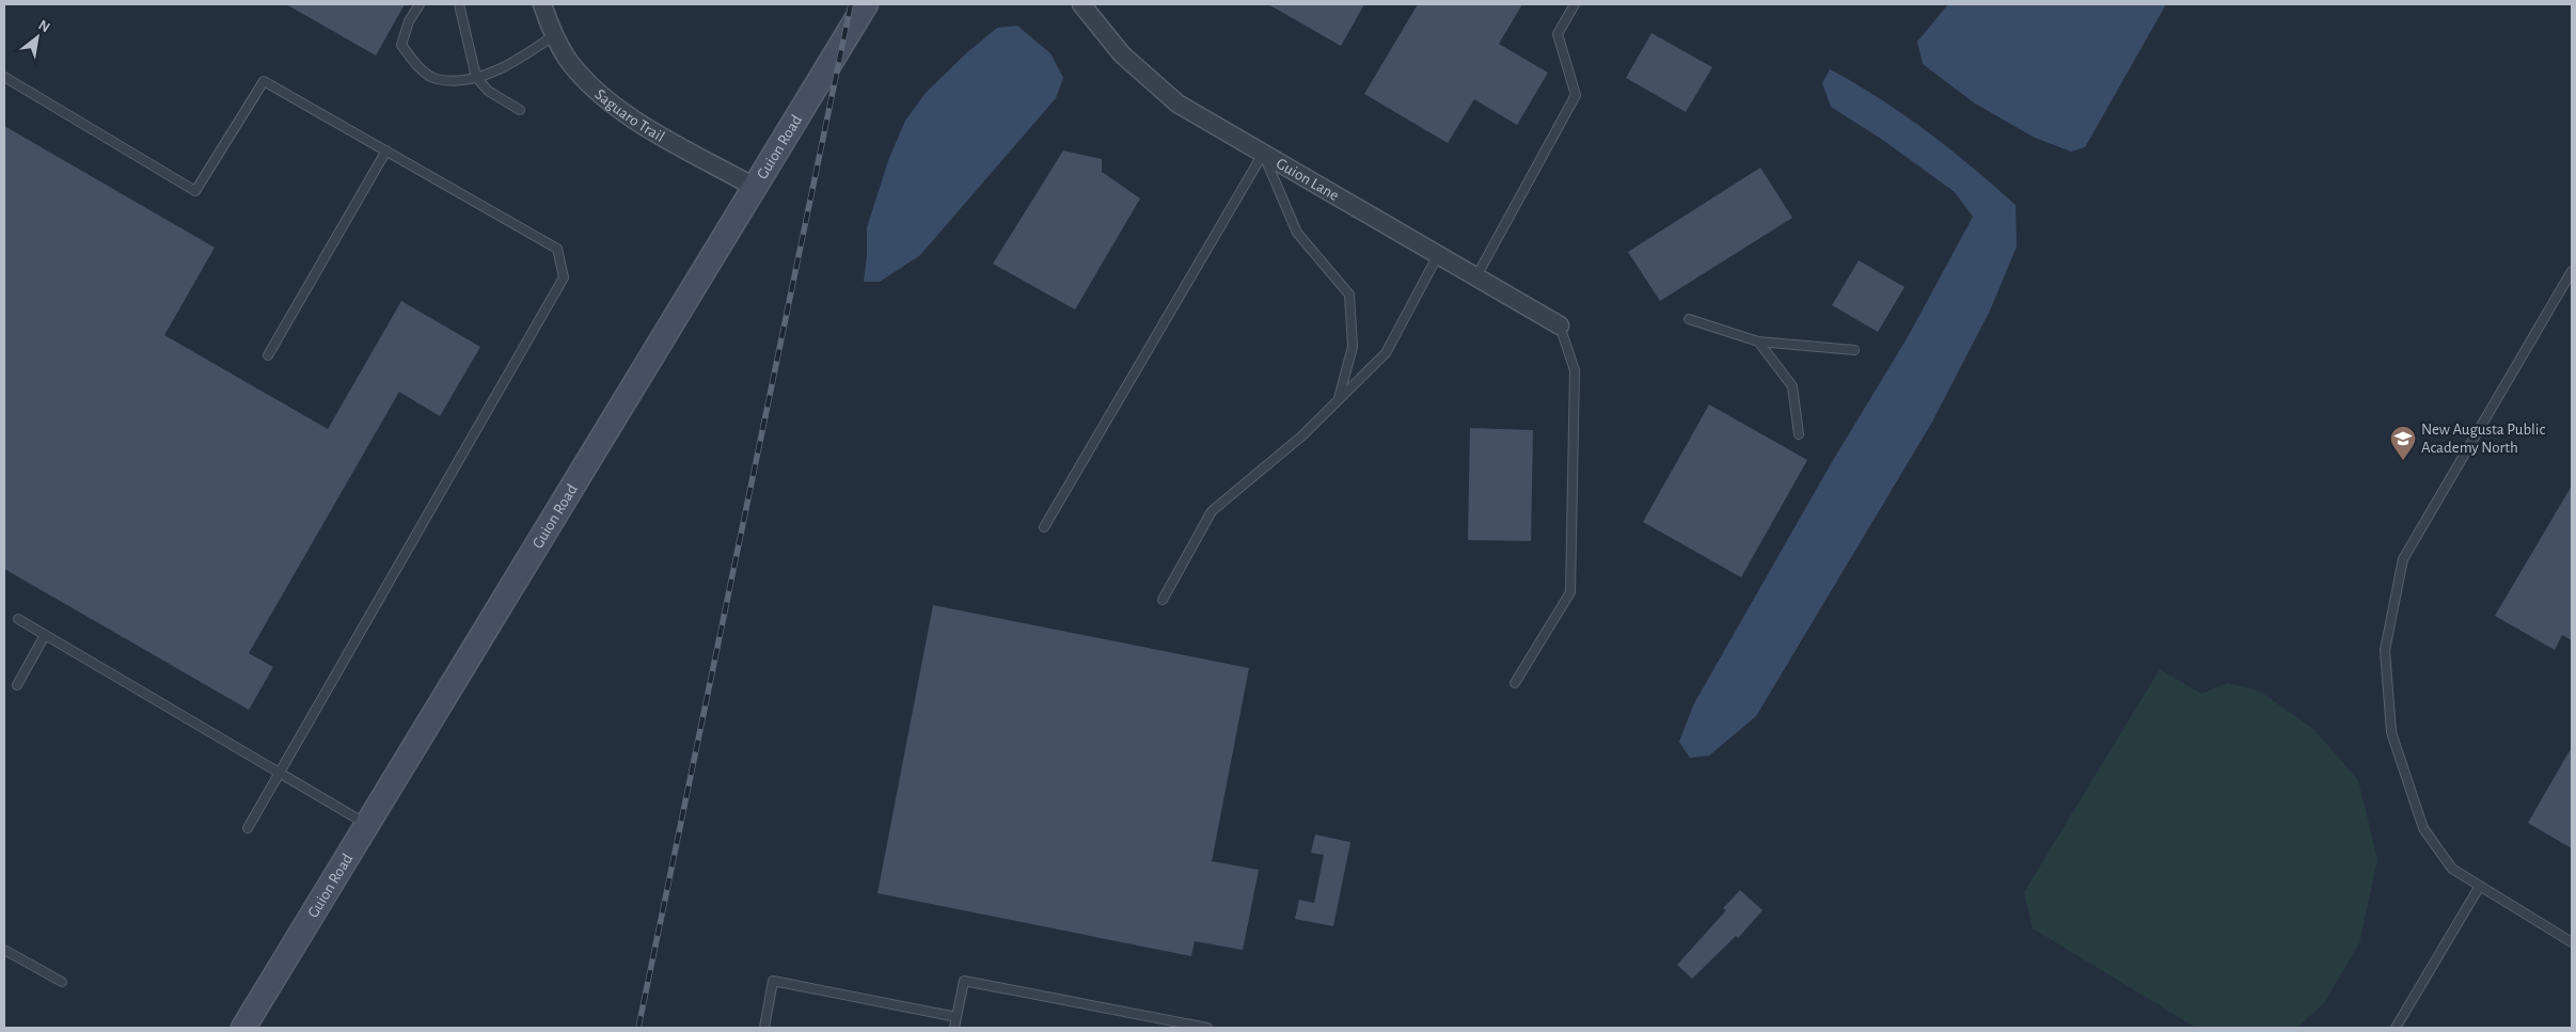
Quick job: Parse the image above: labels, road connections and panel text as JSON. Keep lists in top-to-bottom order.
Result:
{
  "streets": {
    "street": ["Saguaro Trail", "Guion Road", "Guion Lane"]
  },
  "crossings": [
    ["Saguaro Trail", "Guion Road"]
  ],
  "places": {
    "school or university": ["New Augusta Public Academy North"]
  },
  "north": "top right"
}
